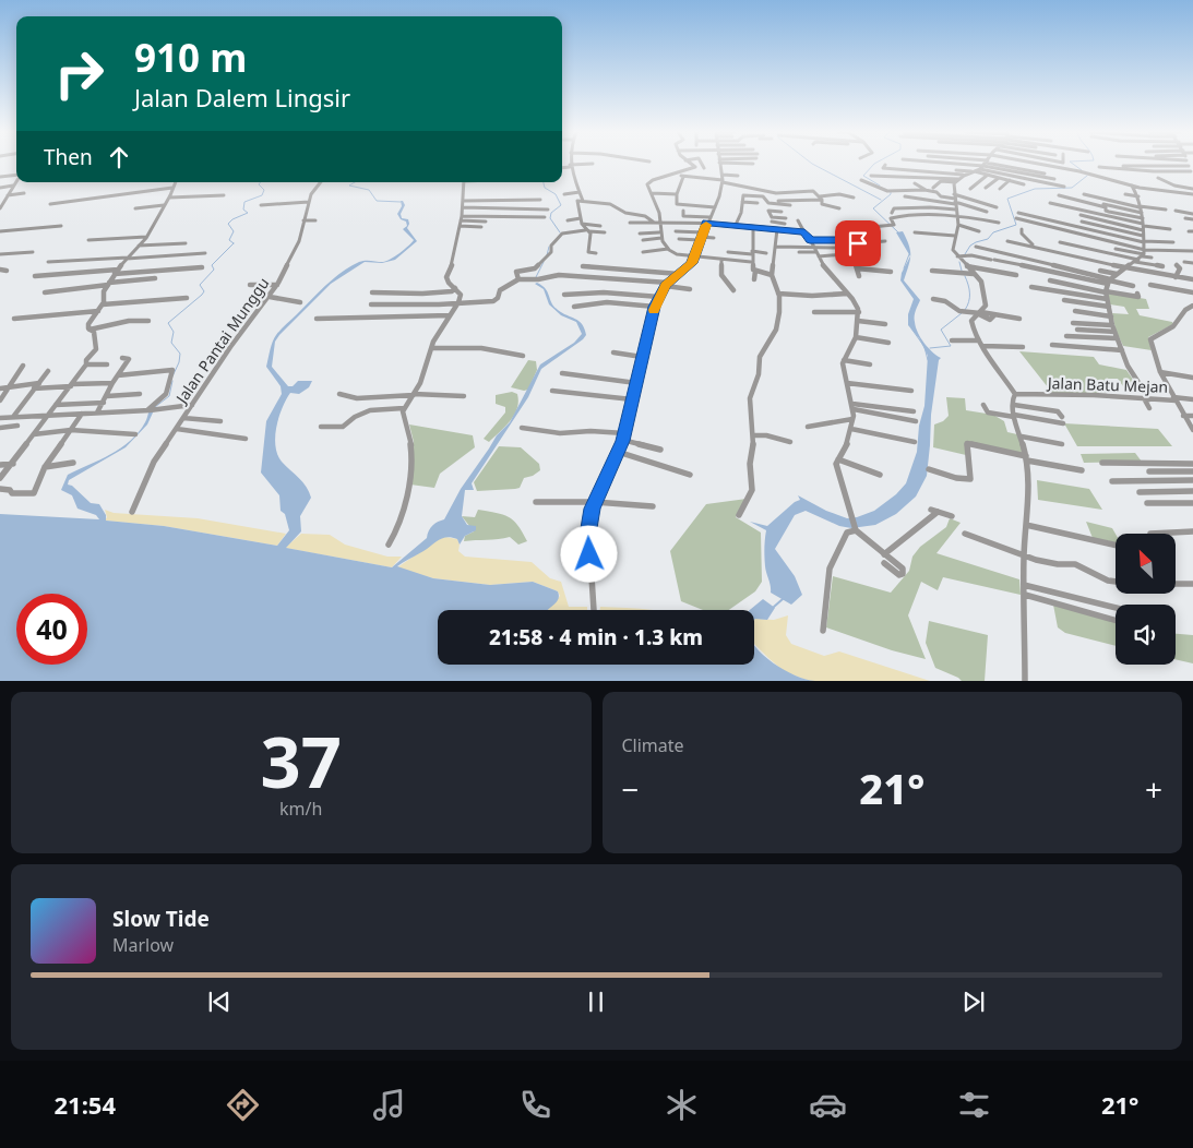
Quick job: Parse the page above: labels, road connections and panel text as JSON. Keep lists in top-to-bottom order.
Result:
{
  "streets": {
    "street": ["Jalan Pantai Munggu", "Jalan Batu Mejan"]
  },
  "north": "top left",
  "page": {
    "turn": ["910 m", "Jalan Dalem Lingsir"],
    "then": "Then",
    "limit": "40",
    "trip": "21:58 · 4 min · 1.3 km",
    "tile": [
      ["37", "km/h"],
      "Climate"
    ],
    "heat": ["−", "21°", "+"],
    "song": ["Slow Tide", "Marlow"],
    "tabs": ["21:54", "21°"]
  }
}
